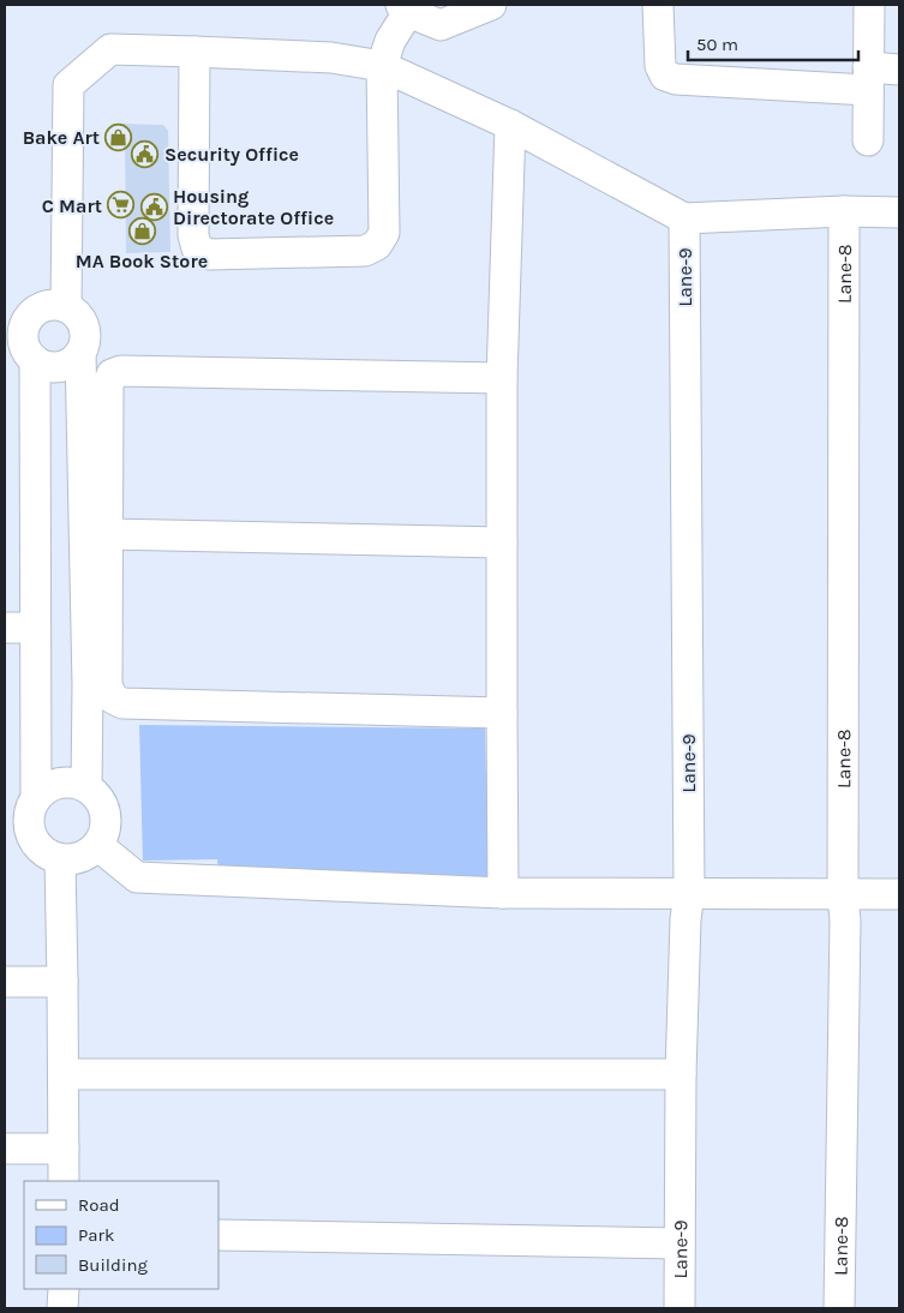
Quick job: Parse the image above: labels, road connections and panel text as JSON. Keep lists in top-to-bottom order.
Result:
{
  "streets": {
    "street": ["Lane-8", "Lane-9"]
  },
  "places": {
    "shop": ["Bake Art", "MA Book Store"],
    "public building": ["Security Office", "Housing Directorate Office"],
    "supermarket": ["C Mart"]
  },
  "legend": ["Road", "Park", "Building"],
  "scale_bar": "50 m"
}
